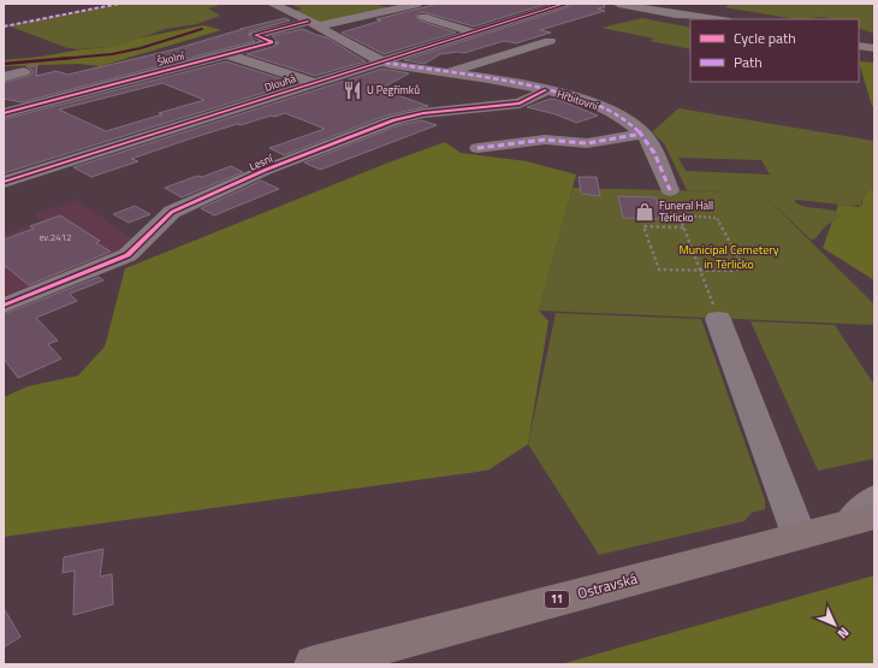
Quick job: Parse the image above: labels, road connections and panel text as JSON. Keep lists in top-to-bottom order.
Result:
{
  "streets": {
    "main road": ["Ostravská", "11"],
    "street": [
      "Školní",
      "Dlouhá",
      "Hřbitovní",
      "Lesní"
    ]
  },
  "crossings": [
    ["Školní", "Hřbitovní"],
    ["Dlouhá", "Hřbitovní"],
    ["Hřbitovní", "Lesní"]
  ],
  "parks": ["Municipal Cemetery in Těrlicko"],
  "places": {
    "restaurant": ["U Pegřímků"],
    "shop": ["Funeral Hall Těrlicko"]
  },
  "house_numbers": ["ev.2412"],
  "legend": ["Cycle path", "Path"],
  "north": "bottom right"
}
